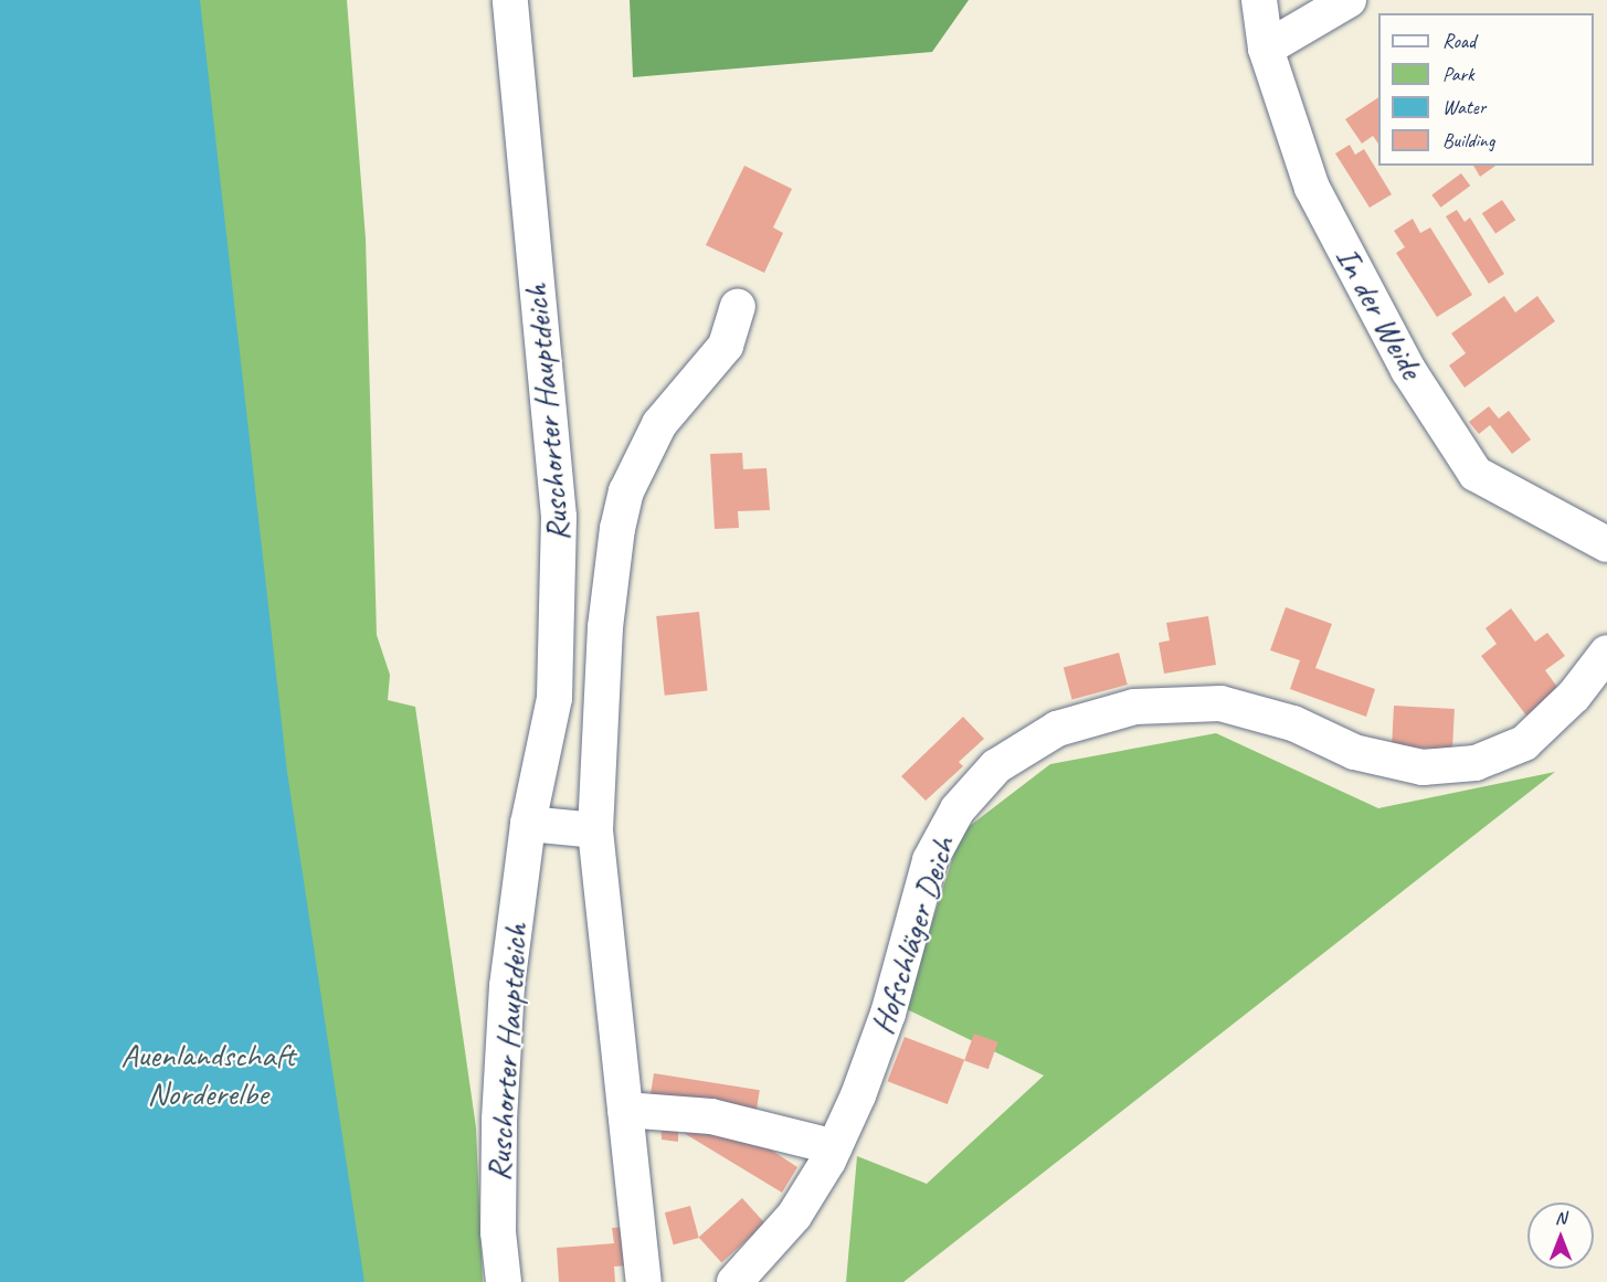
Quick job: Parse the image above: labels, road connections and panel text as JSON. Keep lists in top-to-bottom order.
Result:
{
  "streets": {
    "street": ["In der Weide", "Ruschorter Hauptdeich", "Hofschläger Deich"]
  },
  "parks": ["Auenlandschaft Norderelbe"],
  "legend": [
    "Road",
    "Park",
    "Water",
    "Building"
  ],
  "north": "top"
}
